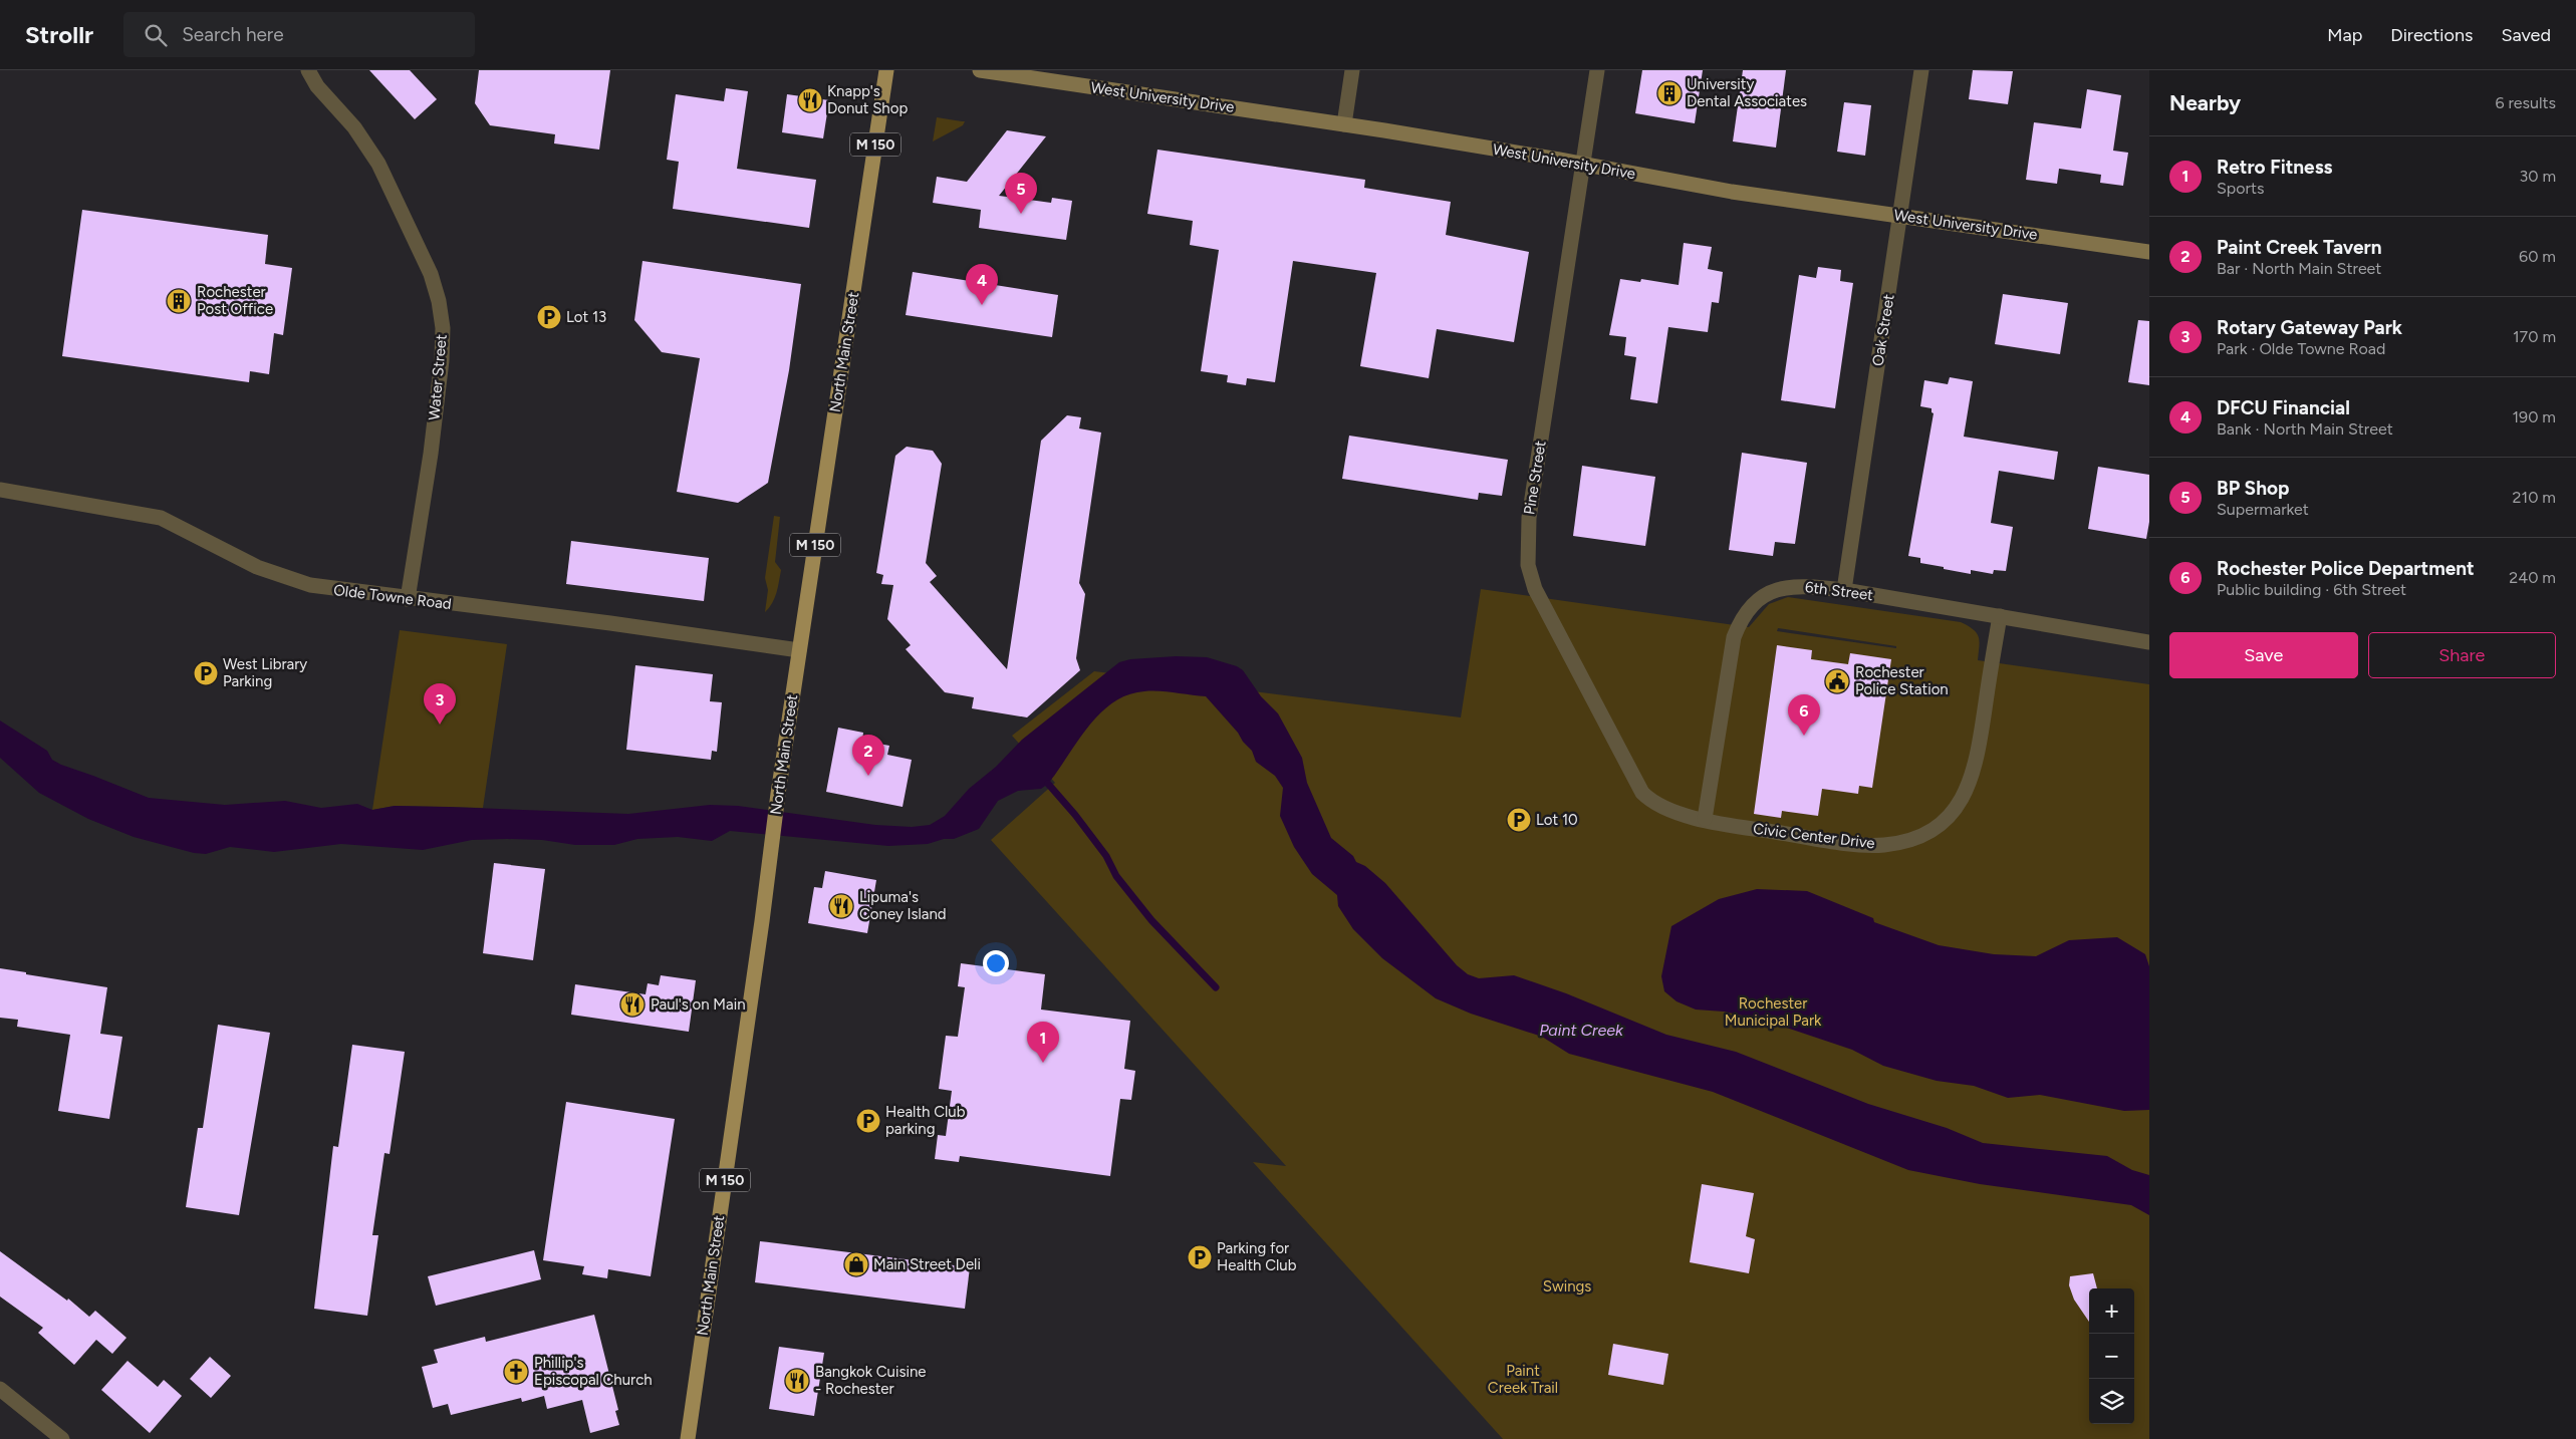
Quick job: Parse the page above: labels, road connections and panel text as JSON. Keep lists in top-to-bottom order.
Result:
{
  "streets": {
    "main road": ["West University Drive", "M 150", "North Main Street"],
    "street": [
      "Oak Street",
      "Water Street",
      "Pine Street",
      "6th Street",
      "Olde Towne Road",
      "Civic Center Drive"
    ]
  },
  "crossings": [
    ["West University Drive", "Oak Street"],
    ["West University Drive", "Pine Street"],
    ["Oak Street", "6th Street"],
    ["North Main Street", "Olde Towne Road"],
    ["Water Street", "Olde Towne Road"],
    ["Pine Street", "6th Street"],
    ["Pine Street", "Civic Center Drive"],
    ["6th Street", "Civic Center Drive"]
  ],
  "water": ["Paint Creek"],
  "parks": ["Rochester Municipal Park", "Swings", "Paint Creek Trail"],
  "places": {
    "building": ["University Dental Associates", "Rochester Post Office"],
    "restaurant": [
      "Knapp's Donut Shop",
      "Lipuma's Coney Island",
      "Paul's on Main",
      "Bangkok Cuisine - Rochester"
    ],
    "parking": [
      "Lot 13",
      "West Library Parking",
      "Lot 10",
      "Health Club parking",
      "Parking for Health Club"
    ],
    "public building": ["Rochester Police Station"],
    "shop": ["Main Street Deli"],
    "church": ["Phillip's Episcopal Church"]
  },
  "page": {
    "header": "Strollr",
    "search": "Search here",
    "nav": ["Map", "Directions", "Saved"],
    "heading": ["Nearby", "6 results"],
    "list": [
      {
        "mark": "1",
        "name": "Retro Fitness",
        "note": "Sports",
        "value": "30 m"
      },
      {
        "mark": "2",
        "name": "Paint Creek Tavern",
        "note": "Bar · North Main Street",
        "value": "60 m"
      },
      {
        "mark": "3",
        "name": "Rotary Gateway Park",
        "note": "Park · Olde Towne Road",
        "value": "170 m"
      },
      {
        "mark": "4",
        "name": "DFCU Financial",
        "note": "Bank · North Main Street",
        "value": "190 m"
      },
      {
        "mark": "5",
        "name": "BP Shop",
        "note": "Supermarket",
        "value": "210 m"
      },
      {
        "mark": "6",
        "name": "Rochester Police Department",
        "note": "Public building · 6th Street",
        "value": "240 m"
      }
    ],
    "pins": [
      "5",
      "4",
      "3",
      "6",
      "2",
      "1"
    ],
    "buttons": ["Save", "Share"],
    "map_buttons": ["+", "−"]
  }
}
